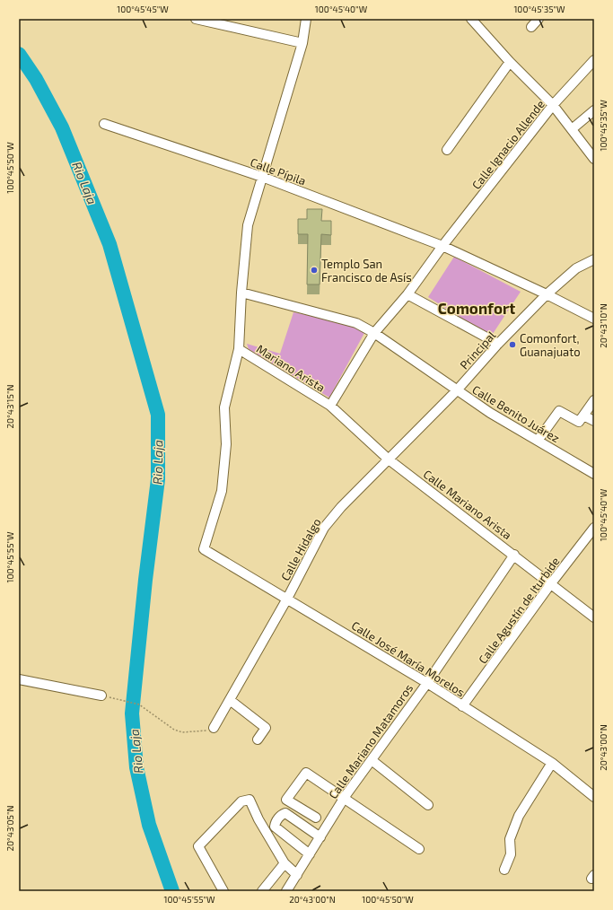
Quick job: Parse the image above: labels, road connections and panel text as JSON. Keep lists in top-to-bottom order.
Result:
{
  "streets": {
    "street": [
      "Calle Ignacio Allende",
      "Calle Pípila",
      "Principal",
      "Mariano Arista",
      "Calle Benito Juárez",
      "Calle Mariano Arista",
      "Calle Hidalgo",
      "Calle Agustín de Iturbide",
      "Calle José María Morelos",
      "Calle Mariano Matamoros"
    ]
  },
  "crossings": [
    ["Calle Ignacio Allende", "Calle Pípila"],
    ["Calle Ignacio Allende", "Mariano Arista"],
    ["Calle Ignacio Allende", "Calle Benito Juárez"],
    ["Calle Ignacio Allende", "Calle Mariano Arista"],
    ["Calle Pípila", "Principal"],
    ["Principal", "Calle Benito Juárez"],
    ["Principal", "Calle Hidalgo"],
    ["Mariano Arista", "Calle Mariano Arista"],
    ["Mariano Arista", "Calle José María Morelos"],
    ["Calle Benito Juárez", "Calle Hidalgo"],
    ["Calle Mariano Arista", "Calle Hidalgo"],
    ["Calle Mariano Arista", "Calle Agustín de Iturbide"],
    ["Calle Mariano Arista", "Calle Mariano Matamoros"],
    ["Calle Hidalgo", "Calle José María Morelos"],
    ["Calle Agustín de Iturbide", "Calle José María Morelos"],
    ["Calle José María Morelos", "Calle Mariano Matamoros"]
  ],
  "districts": ["Comonfort"],
  "water": ["Rio Laja"],
  "places": ["Templo San Francisco de Asís", "Comonfort, Guanajuato"],
  "coordinates": [
    "100°45'45\"W",
    "100°45'40\"W",
    "100°45'35\"W",
    "100°45'50\"W",
    "20°43'10\"N",
    "20°43'15\"N",
    "100°45'55\"W",
    "20°43'00\"N",
    "20°43'05\"N"
  ]
}
